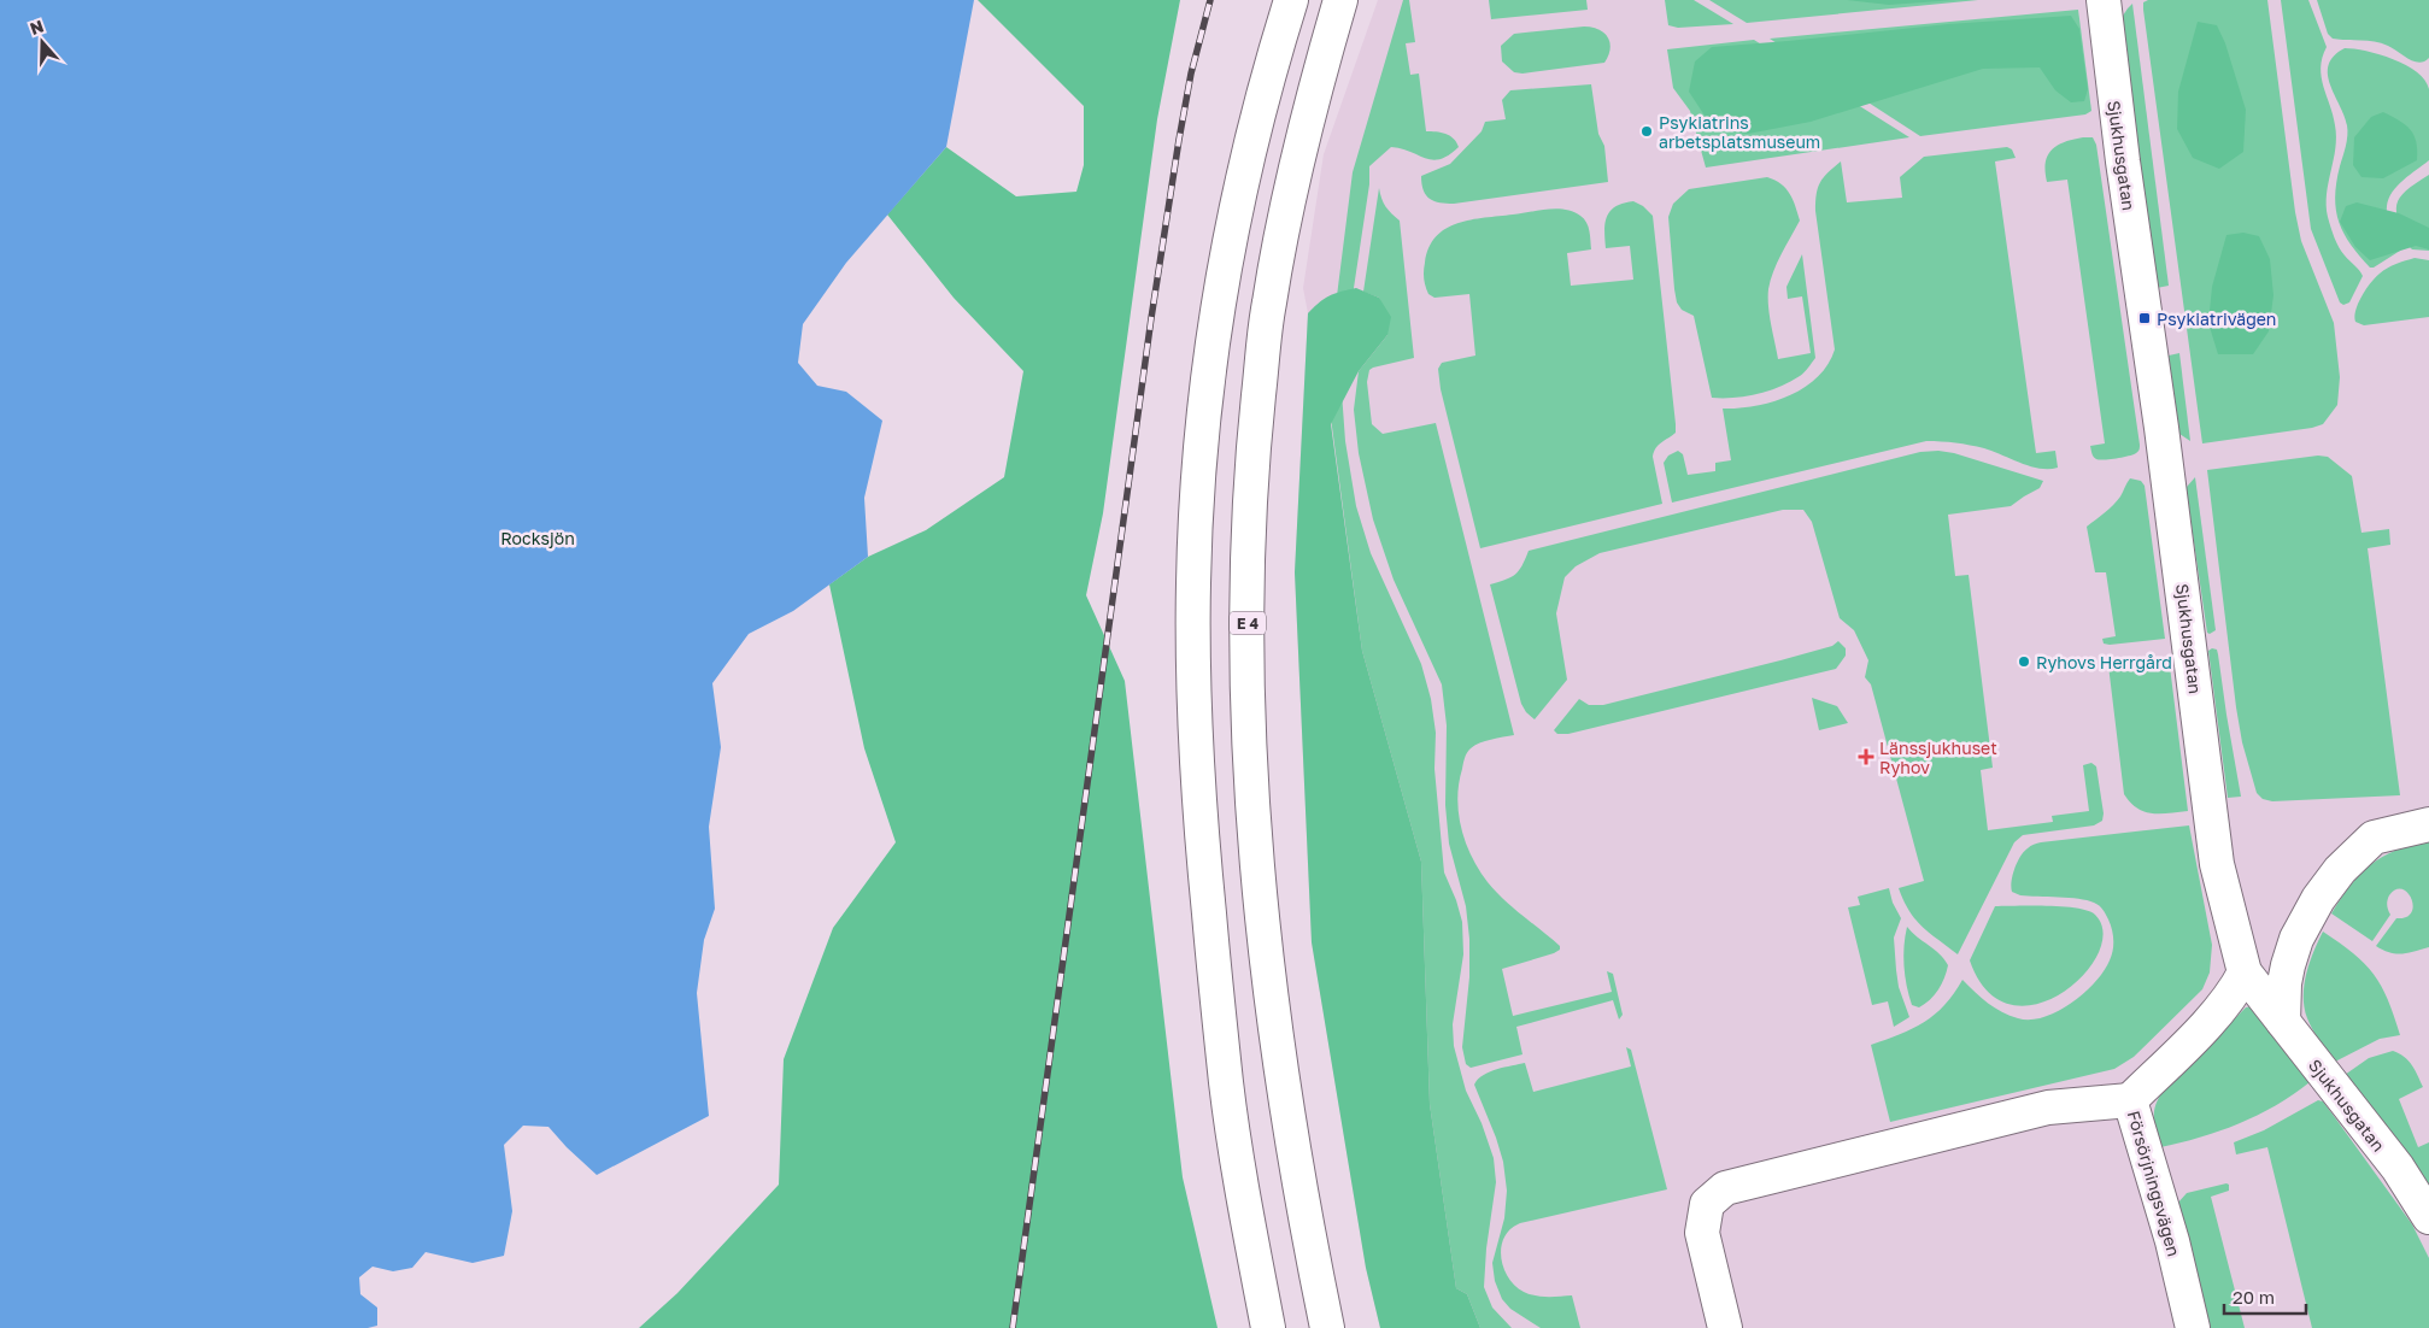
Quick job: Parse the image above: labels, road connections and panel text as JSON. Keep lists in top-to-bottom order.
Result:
{
  "streets": {
    "main road": ["Sjukhusgatan", "E 4", "Försörjningsvägen"]
  },
  "crossings": [
    ["Sjukhusgatan", "Försörjningsvägen"]
  ],
  "parks": ["Rocksjön"],
  "places": {
    "other": ["Psykiatrins arbetsplatsmuseum", "Ryhovs Herrgård"],
    "transit": ["Psykiatrivägen"],
    "health": ["Länssjukhuset Ryhov"]
  },
  "scale_bar": "20 m",
  "north": "top"
}
